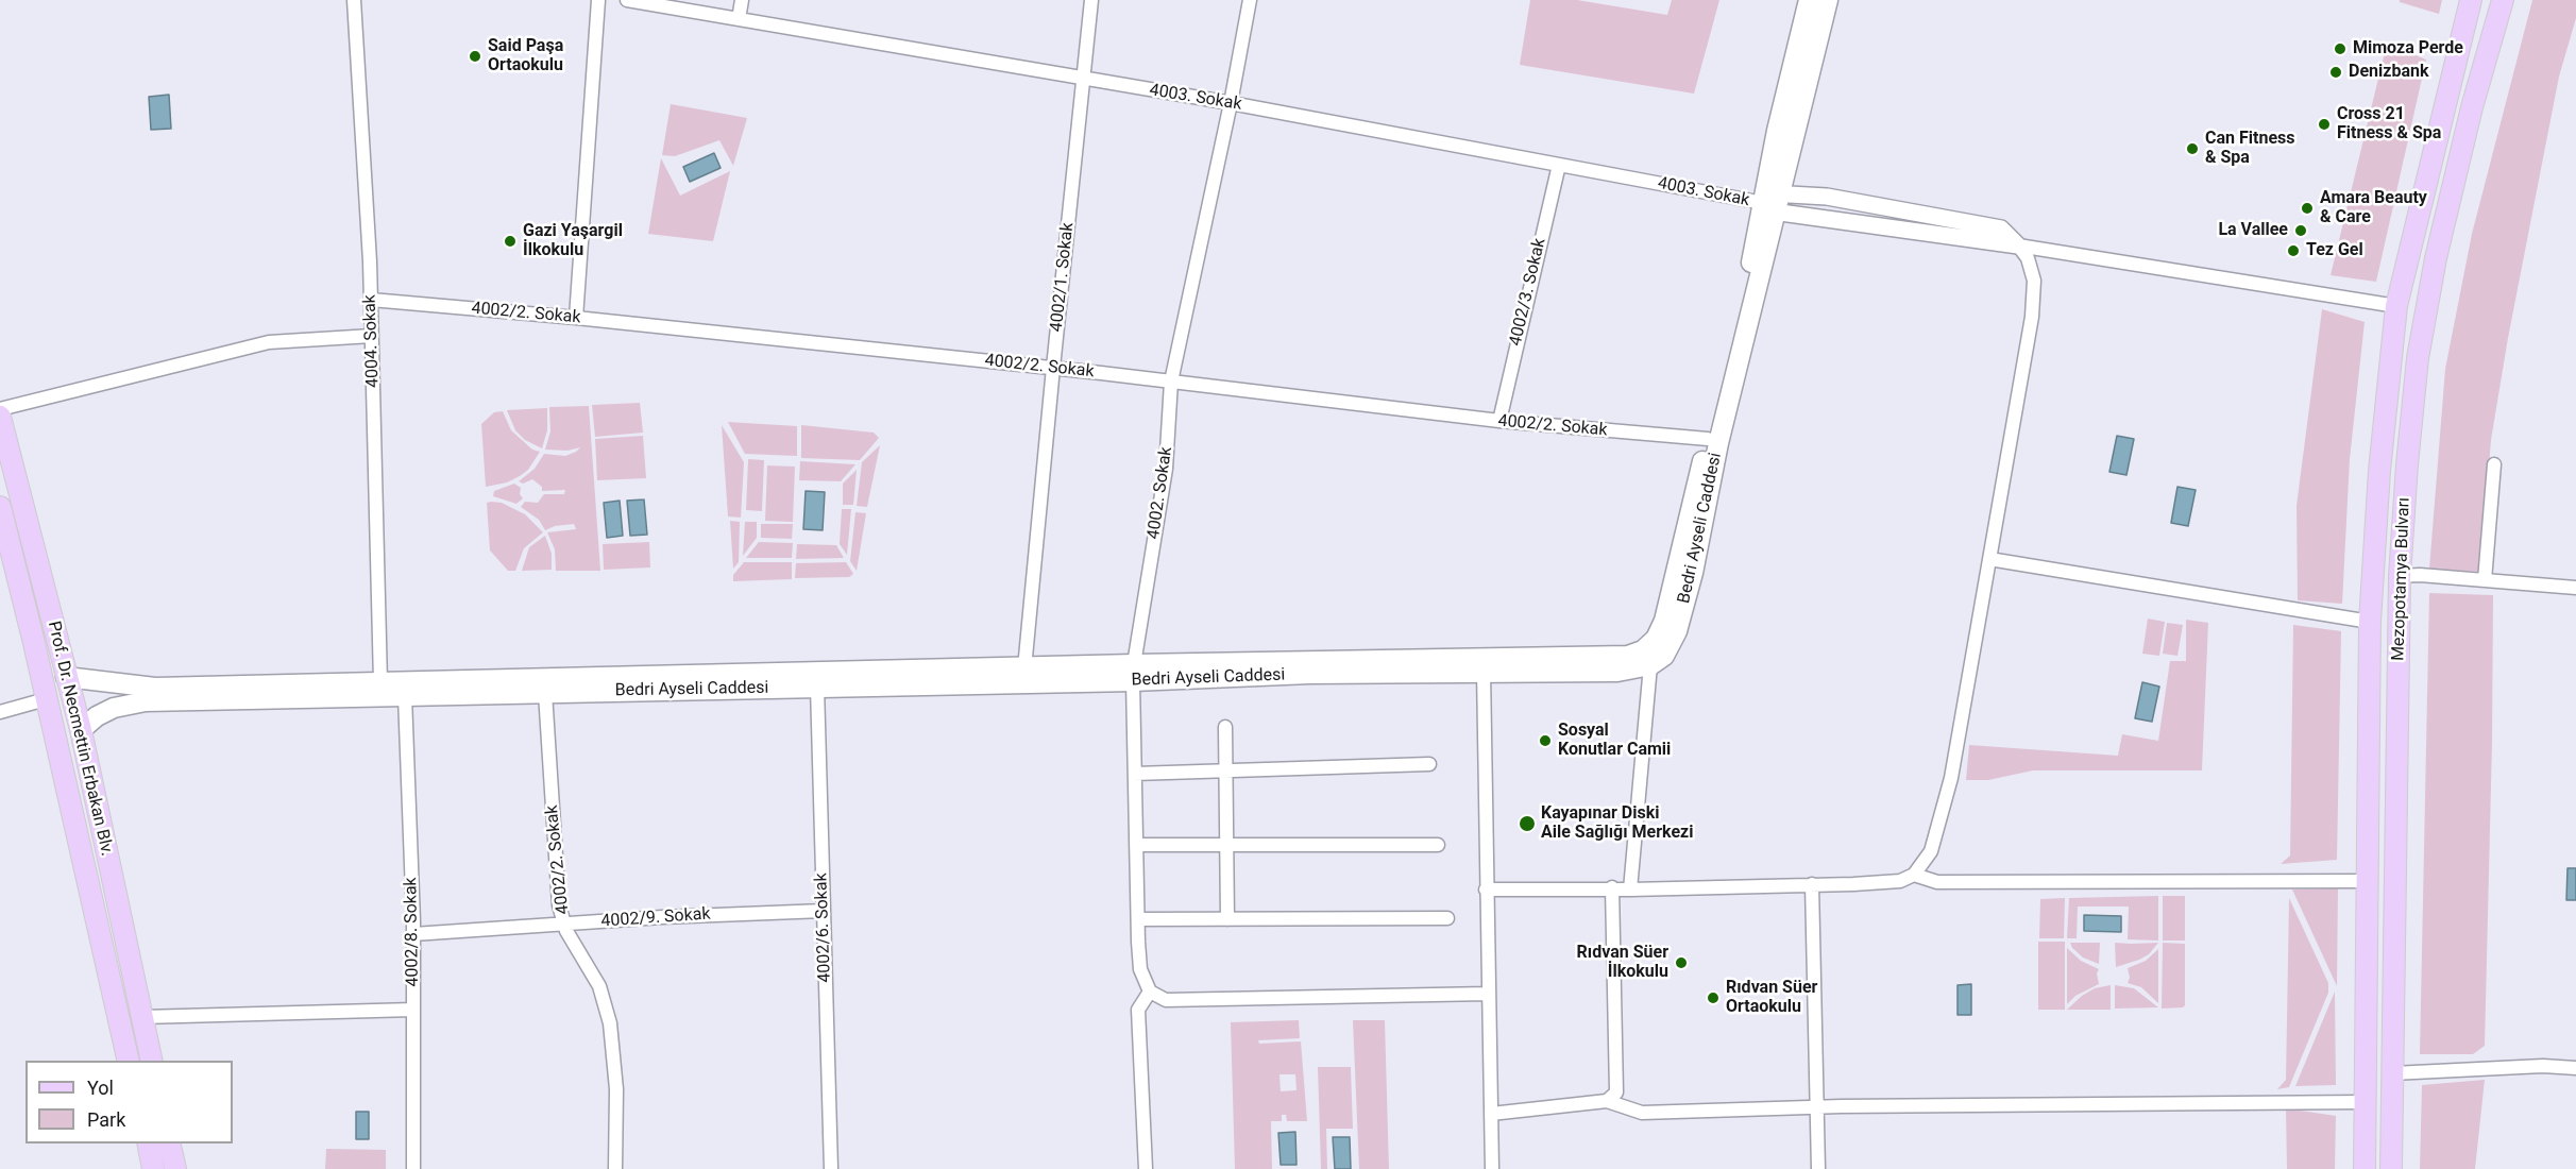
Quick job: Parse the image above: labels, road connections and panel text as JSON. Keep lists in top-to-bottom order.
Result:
{
  "streets": {
    "main road": ["Bedri Ayseli Caddesi", "Mezopotamya Bulvarı", "Prof. Dr. Necmettin Erbakan Blv."],
    "street": [
      "4003. Sokak",
      "4002/1. Sokak",
      "4002/3. Sokak",
      "4002/2. Sokak",
      "4004. Sokak",
      "4002. Sokak",
      "4002/9. Sokak",
      "4002/6. Sokak",
      "4002/8. Sokak"
    ]
  },
  "crossings": [
    ["4003. Sokak", "4002/1. Sokak"],
    ["4003. Sokak", "4002/3. Sokak"],
    ["4003. Sokak", "4002. Sokak"],
    ["4003. Sokak", "Bedri Ayseli Caddesi"],
    ["4002/1. Sokak", "4002/2. Sokak"],
    ["4002/1. Sokak", "Bedri Ayseli Caddesi"],
    ["4002/3. Sokak", "4002/2. Sokak"],
    ["4002/2. Sokak", "4004. Sokak"],
    ["4002/2. Sokak", "4002. Sokak"],
    ["4002/2. Sokak", "Bedri Ayseli Caddesi"],
    ["4002/2. Sokak", "4002/9. Sokak"],
    ["4004. Sokak", "Bedri Ayseli Caddesi"],
    ["4002. Sokak", "Bedri Ayseli Caddesi"],
    ["Bedri Ayseli Caddesi", "Prof. Dr. Necmettin Erbakan Blv."],
    ["Bedri Ayseli Caddesi", "4002/6. Sokak"],
    ["Bedri Ayseli Caddesi", "4002/8. Sokak"],
    ["4002/9. Sokak", "4002/6. Sokak"],
    ["4002/9. Sokak", "4002/8. Sokak"]
  ],
  "places": [
    "Mimoza Perde",
    "Said Paşa Ortaokulu",
    "Denizbank",
    "Cross 21 Fitness & Spa",
    "Can Fitness & Spa",
    "Amara Beauty & Care",
    "La Vallee",
    "Gazi Yaşargil İlkokulu",
    "Tez Gel",
    "Sosyal Konutlar Camii",
    "Kayapınar Diski Aile Sağlığı Merkezi",
    "Rıdvan Süer İlkokulu",
    "Rıdvan Süer Ortaokulu"
  ],
  "legend": ["Yol", "Park"]
}
